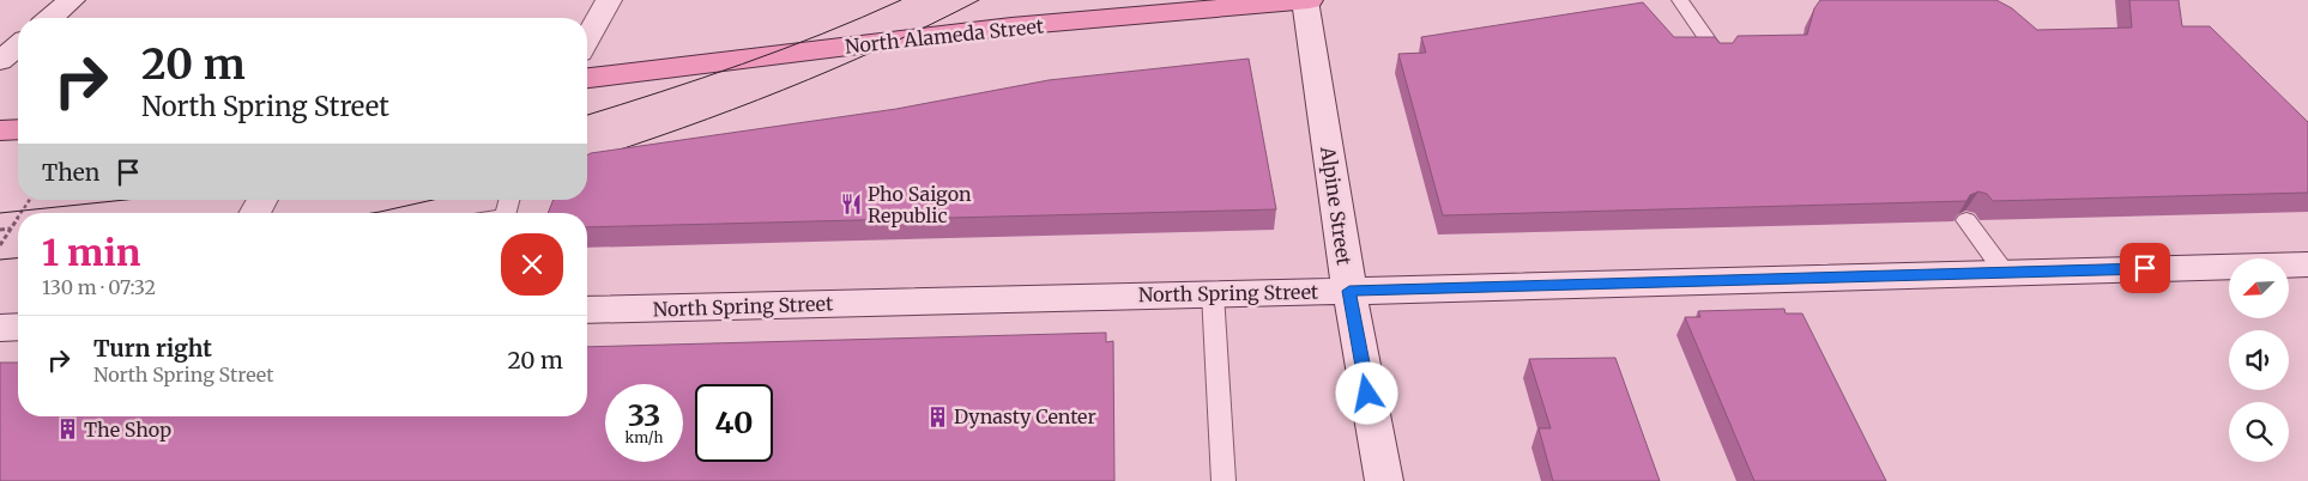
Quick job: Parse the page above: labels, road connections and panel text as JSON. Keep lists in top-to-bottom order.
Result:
{
  "streets": {
    "main road": ["North Alameda Street"],
    "street": ["Alpine Street", "North Spring Street"]
  },
  "crossings": [
    ["North Alameda Street", "Alpine Street"],
    ["Alpine Street", "North Spring Street"]
  ],
  "places": {
    "restaurant": ["Pho Saigon Republic"],
    "building": ["Dynasty Center", "The Shop"]
  },
  "north": "bottom left",
  "page": {
    "turn": ["20 m", "North Spring Street"],
    "then": "Then",
    "heading": ["1 min", "130 m · 07:32"],
    "list": [
      {
        "name": "Turn right",
        "note": "North Spring Street",
        "value": "20 m"
      }
    ],
    "speed": "33 km/h",
    "limit": "40"
  }
}
